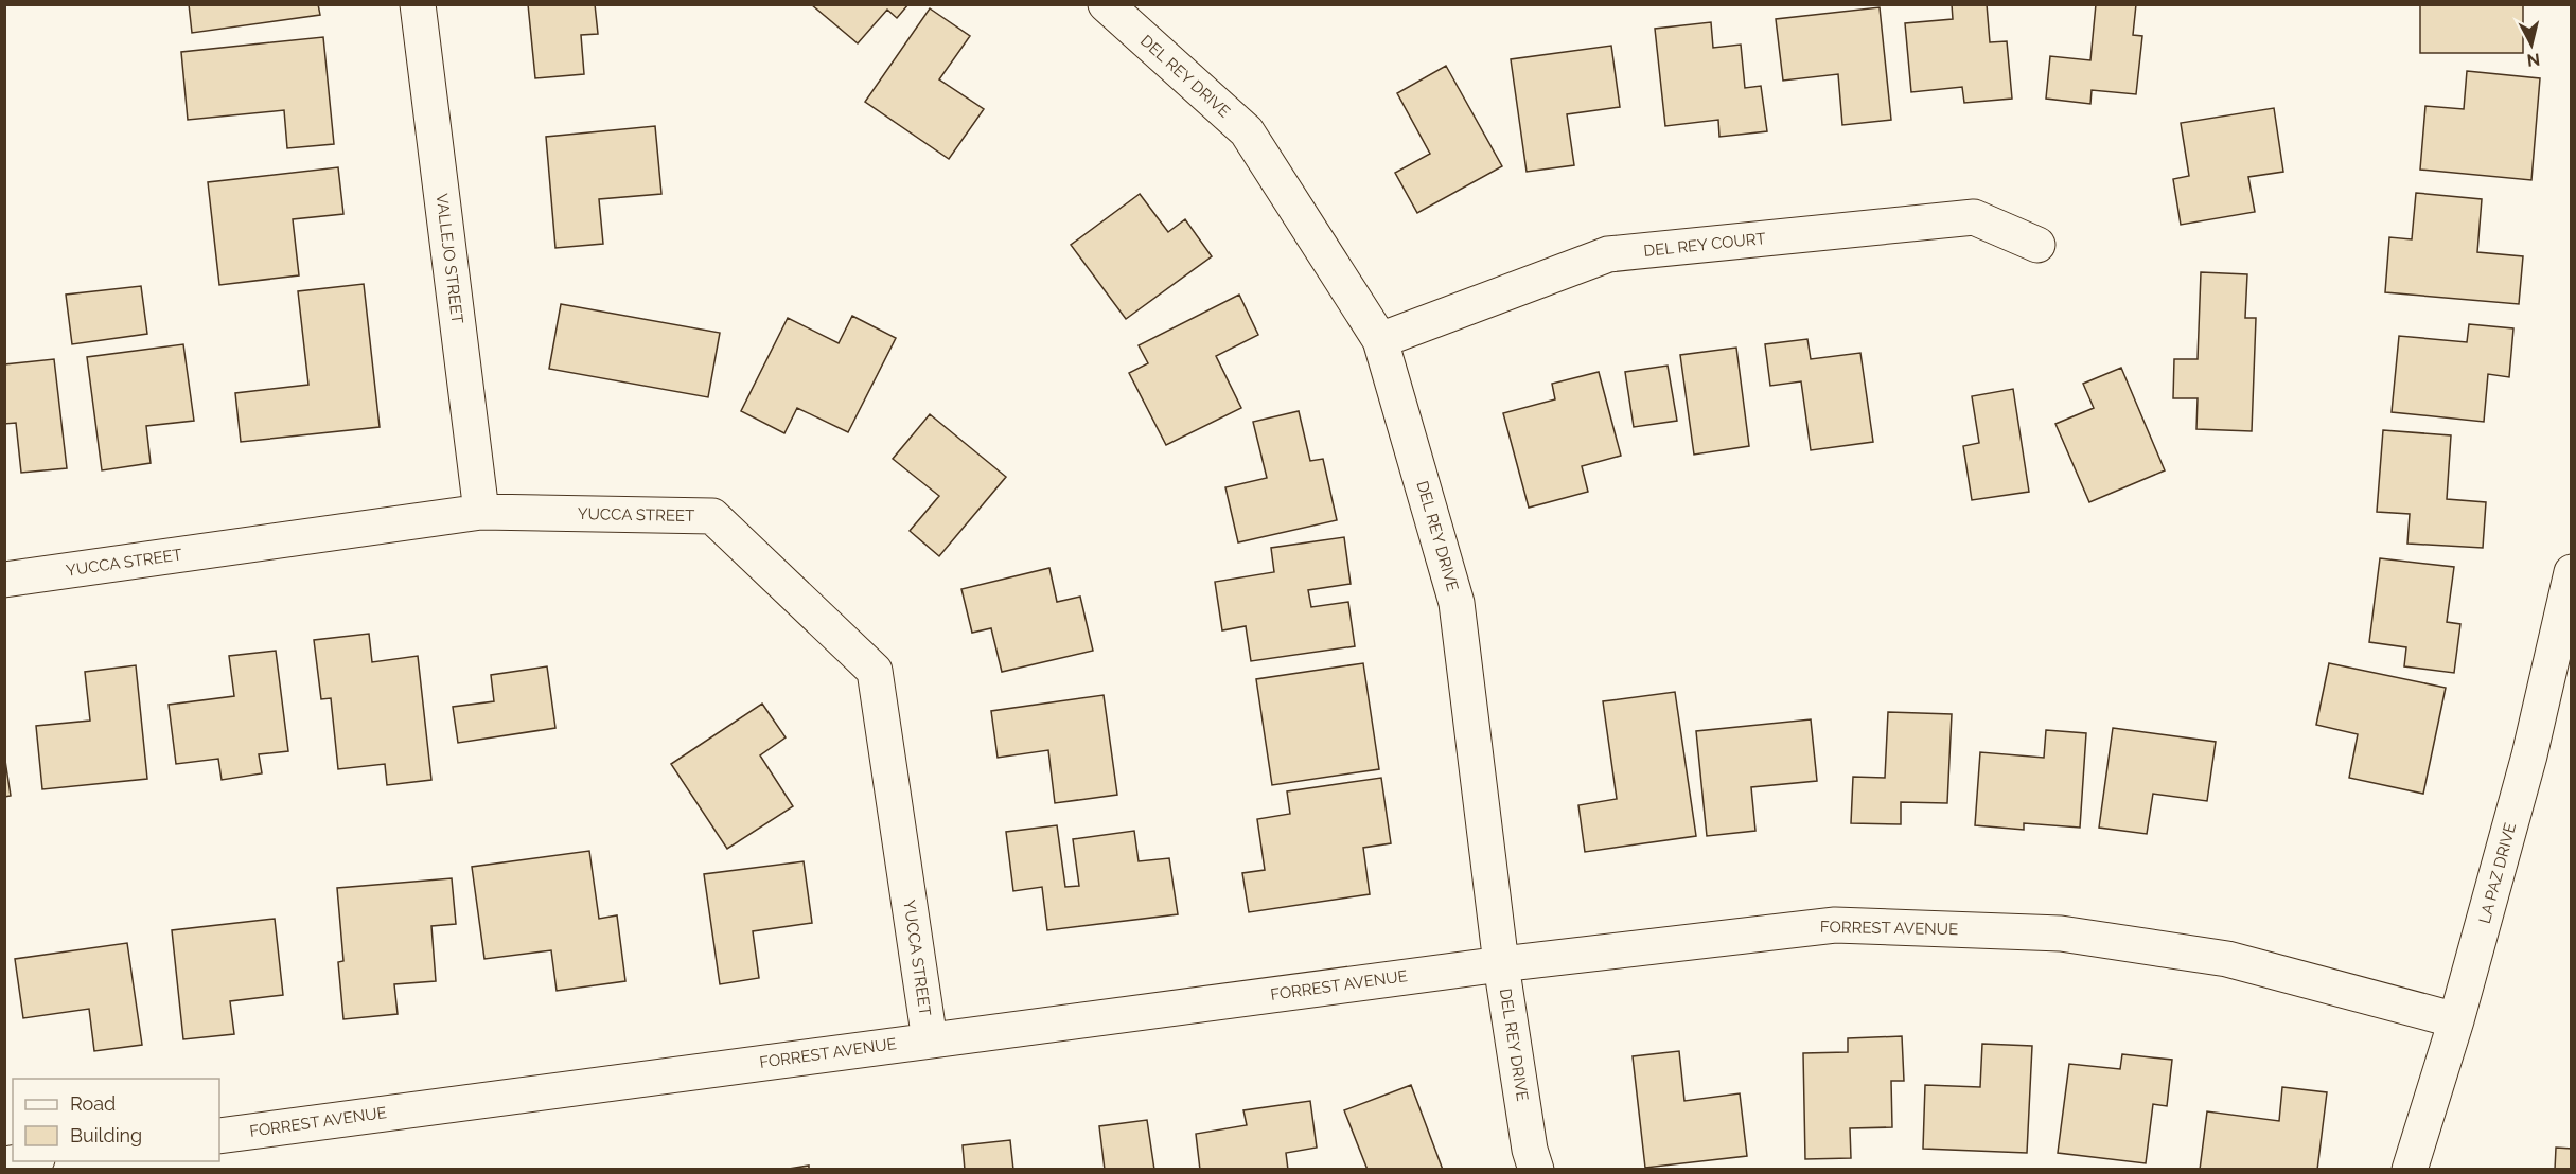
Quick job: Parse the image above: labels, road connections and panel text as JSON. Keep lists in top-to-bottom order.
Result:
{
  "streets": {
    "street": [
      "DEL REY DRIVE",
      "DEL REY COURT",
      "VALLEJO STREET",
      "YUCCA STREET",
      "LA PAZ DRIVE",
      "FORREST AVENUE"
    ]
  },
  "crossings": [
    ["DEL REY DRIVE", "DEL REY COURT"],
    ["DEL REY DRIVE", "FORREST AVENUE"],
    ["VALLEJO STREET", "YUCCA STREET"],
    ["YUCCA STREET", "FORREST AVENUE"],
    ["LA PAZ DRIVE", "FORREST AVENUE"]
  ],
  "legend": ["Road", "Building"],
  "north": "bottom"
}
